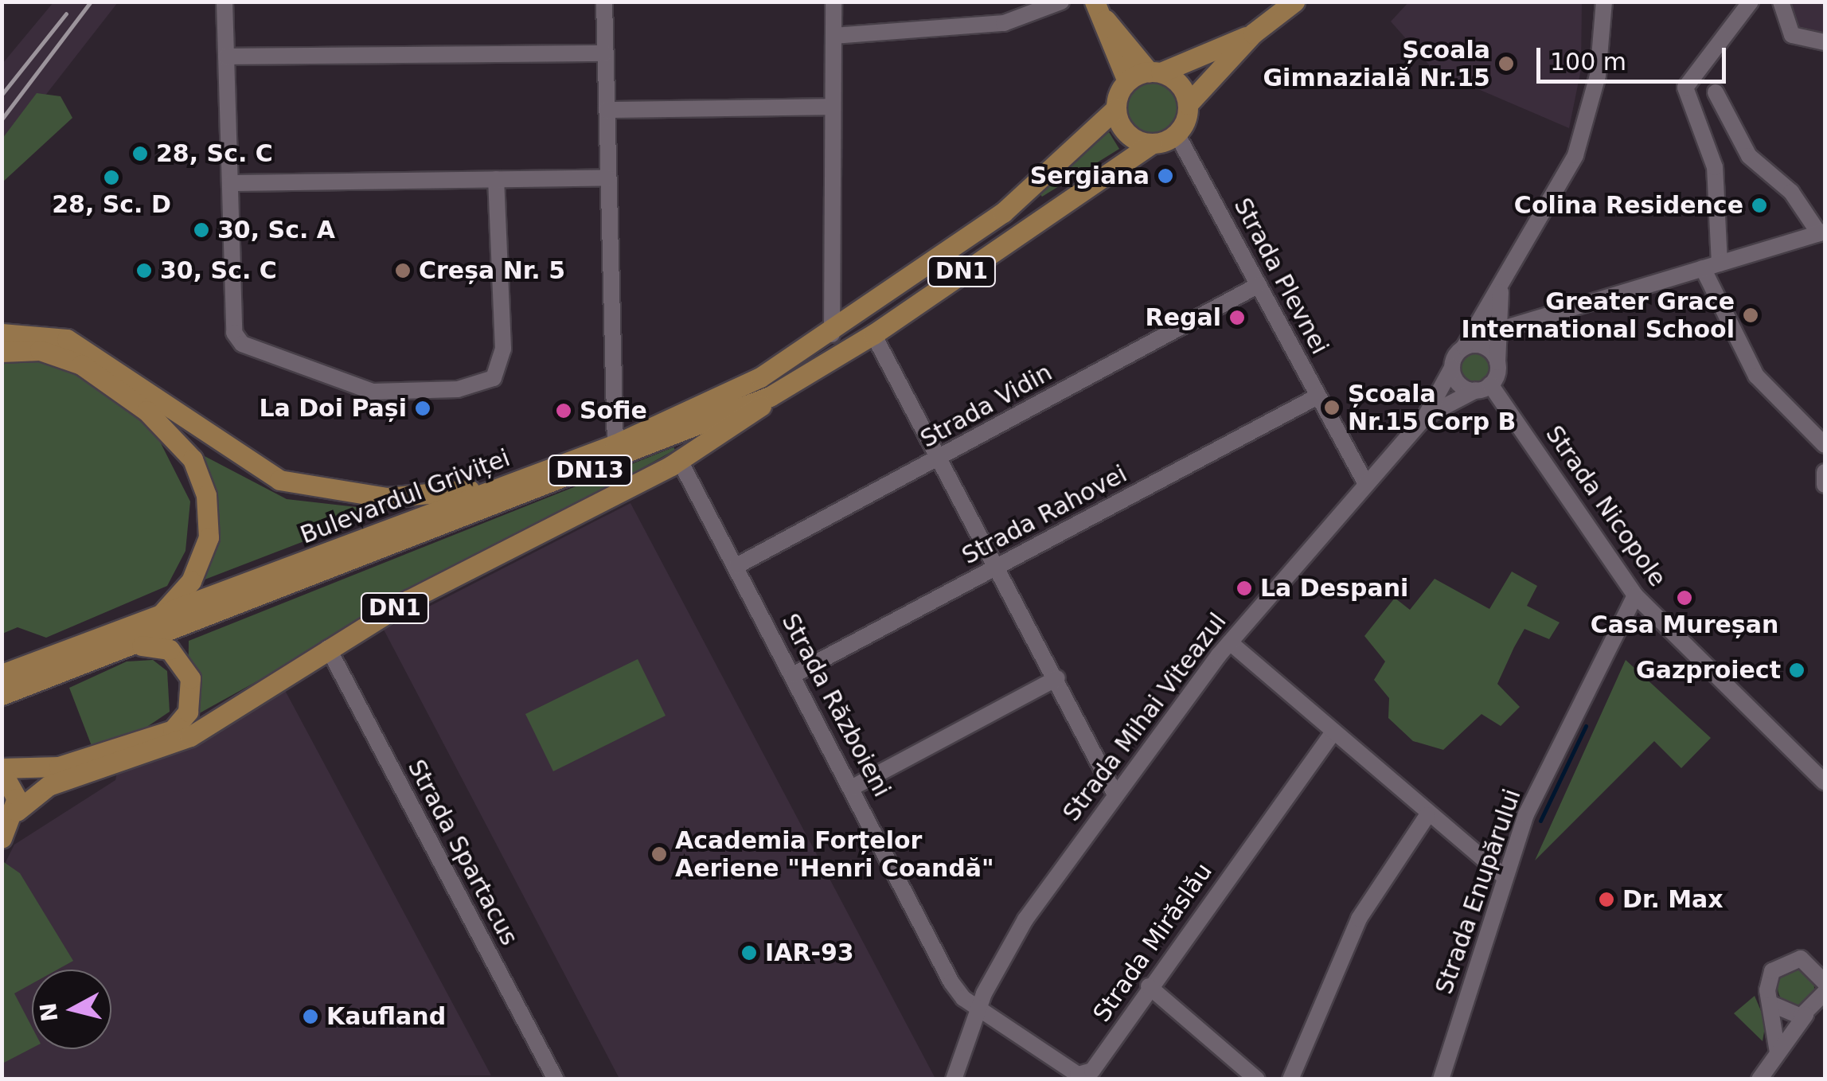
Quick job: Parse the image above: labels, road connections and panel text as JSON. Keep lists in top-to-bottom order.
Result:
{
  "streets": {
    "main road": ["DN1", "DN13", "Bulevardul Griviței"],
    "street": [
      "Strada Plevnei",
      "Strada Vidin",
      "Strada Nicopole",
      "Strada Rahovei",
      "Strada Războieni",
      "Strada Mihai Viteazul",
      "Strada Spartacus",
      "Strada Enupărului",
      "Strada Mirăslău"
    ]
  },
  "crossings": [
    ["DN1", "Strada Plevnei"],
    ["DN1", "Bulevardul Griviței"],
    ["Strada Plevnei", "Strada Vidin"],
    ["Strada Plevnei", "Bulevardul Griviței"],
    ["Strada Plevnei", "Strada Rahovei"],
    ["Strada Plevnei", "Strada Mihai Viteazul"],
    ["Strada Vidin", "Strada Războieni"],
    ["Bulevardul Griviței", "Strada Războieni"],
    ["Bulevardul Griviței", "Strada Spartacus"],
    ["Strada Nicopole", "Strada Mihai Viteazul"],
    ["Strada Nicopole", "Strada Enupărului"],
    ["Strada Rahovei", "Strada Războieni"],
    ["Strada Războieni", "Strada Mihai Viteazul"],
    ["Strada Războieni", "Strada Mirăslău"],
    ["Strada Mihai Viteazul", "Strada Mirăslău"]
  ],
  "places": [
    "Școala Gimnazială Nr.15",
    "28, Sc. C",
    "Sergiana",
    "28, Sc. D",
    "Colina Residence",
    "30, Sc. A",
    "30, Sc. C",
    "Creșa Nr. 5",
    "Greater Grace International School",
    "Regal",
    "Școala Nr.15 Corp B",
    "La Doi Pași",
    "Sofie",
    "La Despani",
    "Casa Mureșan",
    "Gazproiect",
    "Academia Forțelor Aeriene \"Henri Coandă\"",
    "Dr. Max",
    "IAR-93",
    "Kaufland"
  ],
  "scale_bar": "100 m",
  "north": "left"
}
